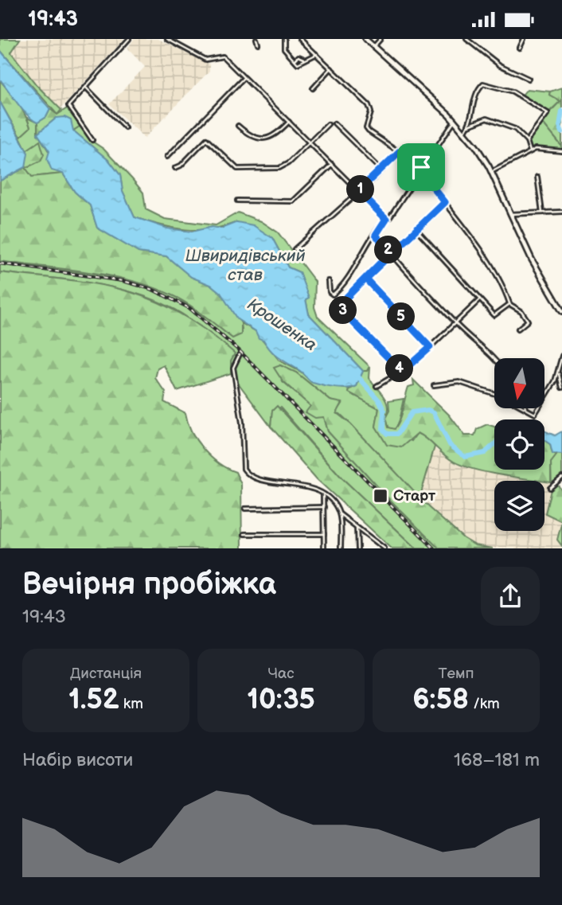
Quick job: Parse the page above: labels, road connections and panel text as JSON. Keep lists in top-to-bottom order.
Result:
{
  "water": ["Швиридівський став", "Крошенка"],
  "places": {
    "transit": ["Старт"]
  },
  "north": "bottom",
  "page": {
    "status": "19:43",
    "pins": [
      "1",
      "2",
      "3",
      "5",
      "4"
    ],
    "heading": ["Вечірня пробіжка", "19:43"],
    "stats": [
      ["Дистанція", "1.52 km"],
      ["Час", "10:35"],
      ["Темп", "6:58 /km"]
    ],
    "chart": ["Набір висоти", "168–181 m"]
  }
}
